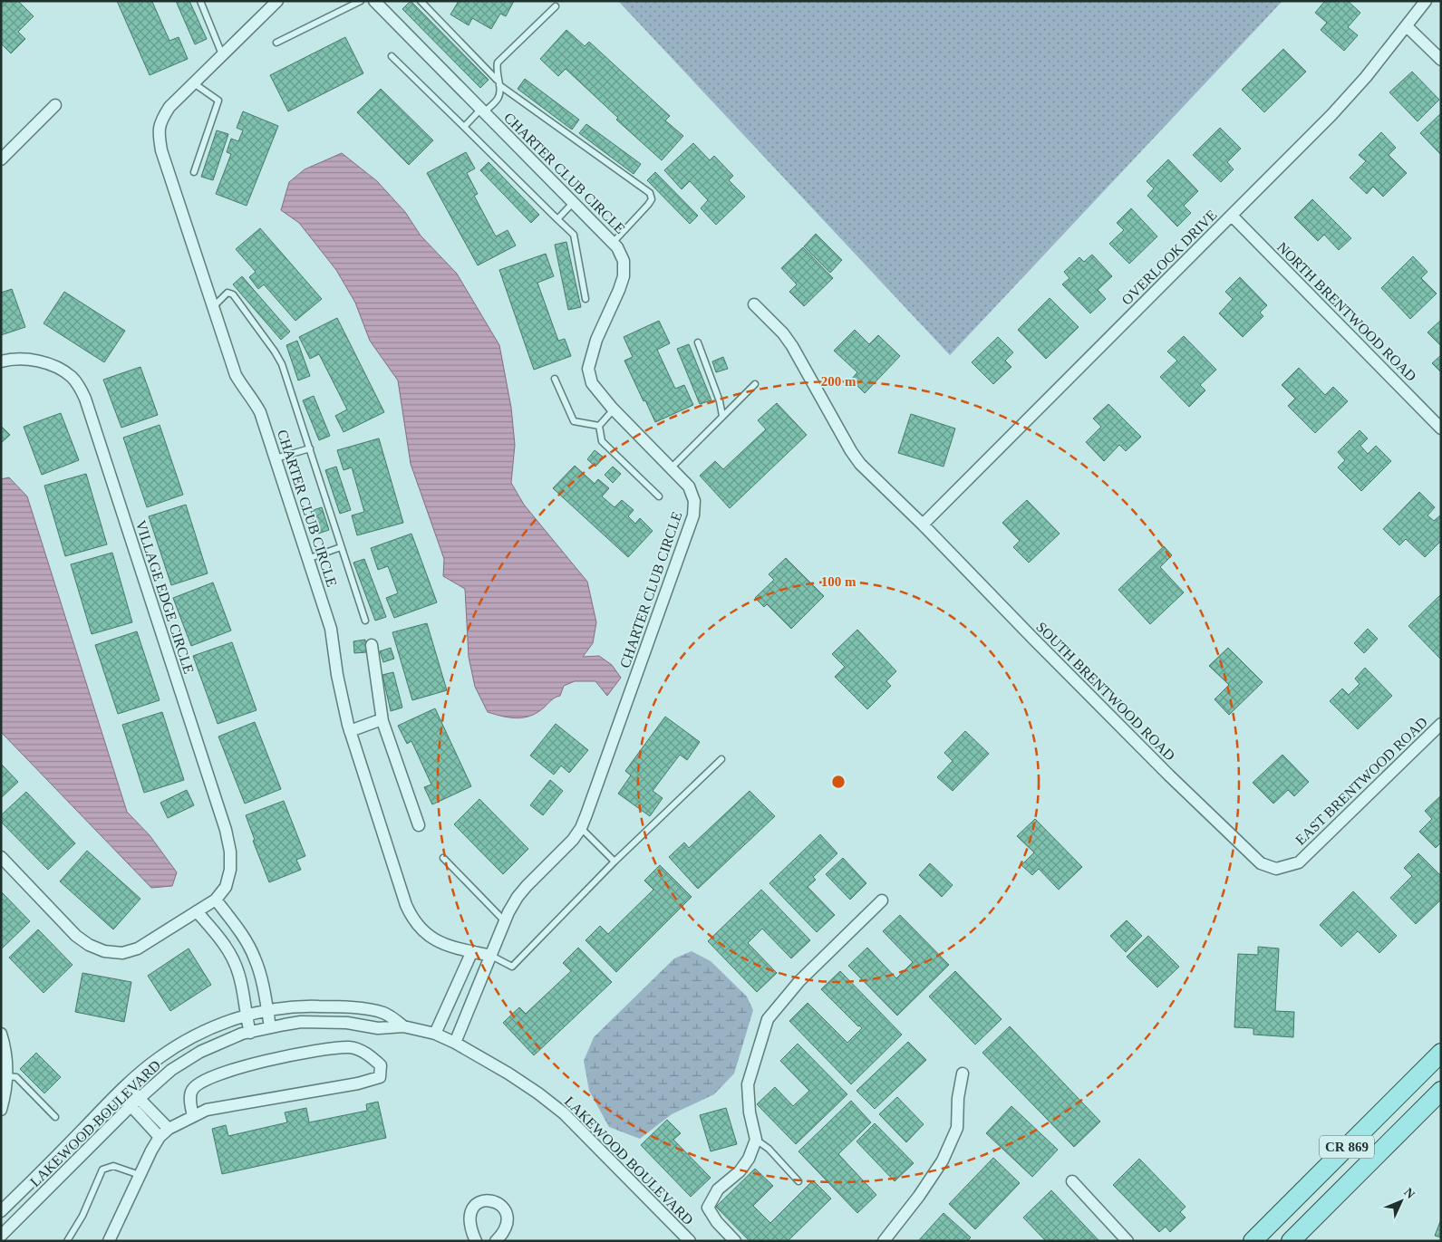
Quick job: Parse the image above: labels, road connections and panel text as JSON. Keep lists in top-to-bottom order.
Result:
{
  "streets": {
    "main road": ["CR 869"],
    "street": [
      "CHARTER CLUB CIRCLE",
      "OVERLOOK DRIVE",
      "NORTH BRENTWOOD ROAD",
      "VILLAGE EDGE CIRCLE",
      "SOUTH BRENTWOOD ROAD",
      "EAST BRENTWOOD ROAD",
      "LAKEWOOD BOULEVARD"
    ]
  },
  "crossings": [
    ["CHARTER CLUB CIRCLE", "LAKEWOOD BOULEVARD"],
    ["OVERLOOK DRIVE", "NORTH BRENTWOOD ROAD"],
    ["OVERLOOK DRIVE", "SOUTH BRENTWOOD ROAD"],
    ["SOUTH BRENTWOOD ROAD", "EAST BRENTWOOD ROAD"]
  ],
  "north": "top right",
  "rings": ["200 m", "100 m"]
}
